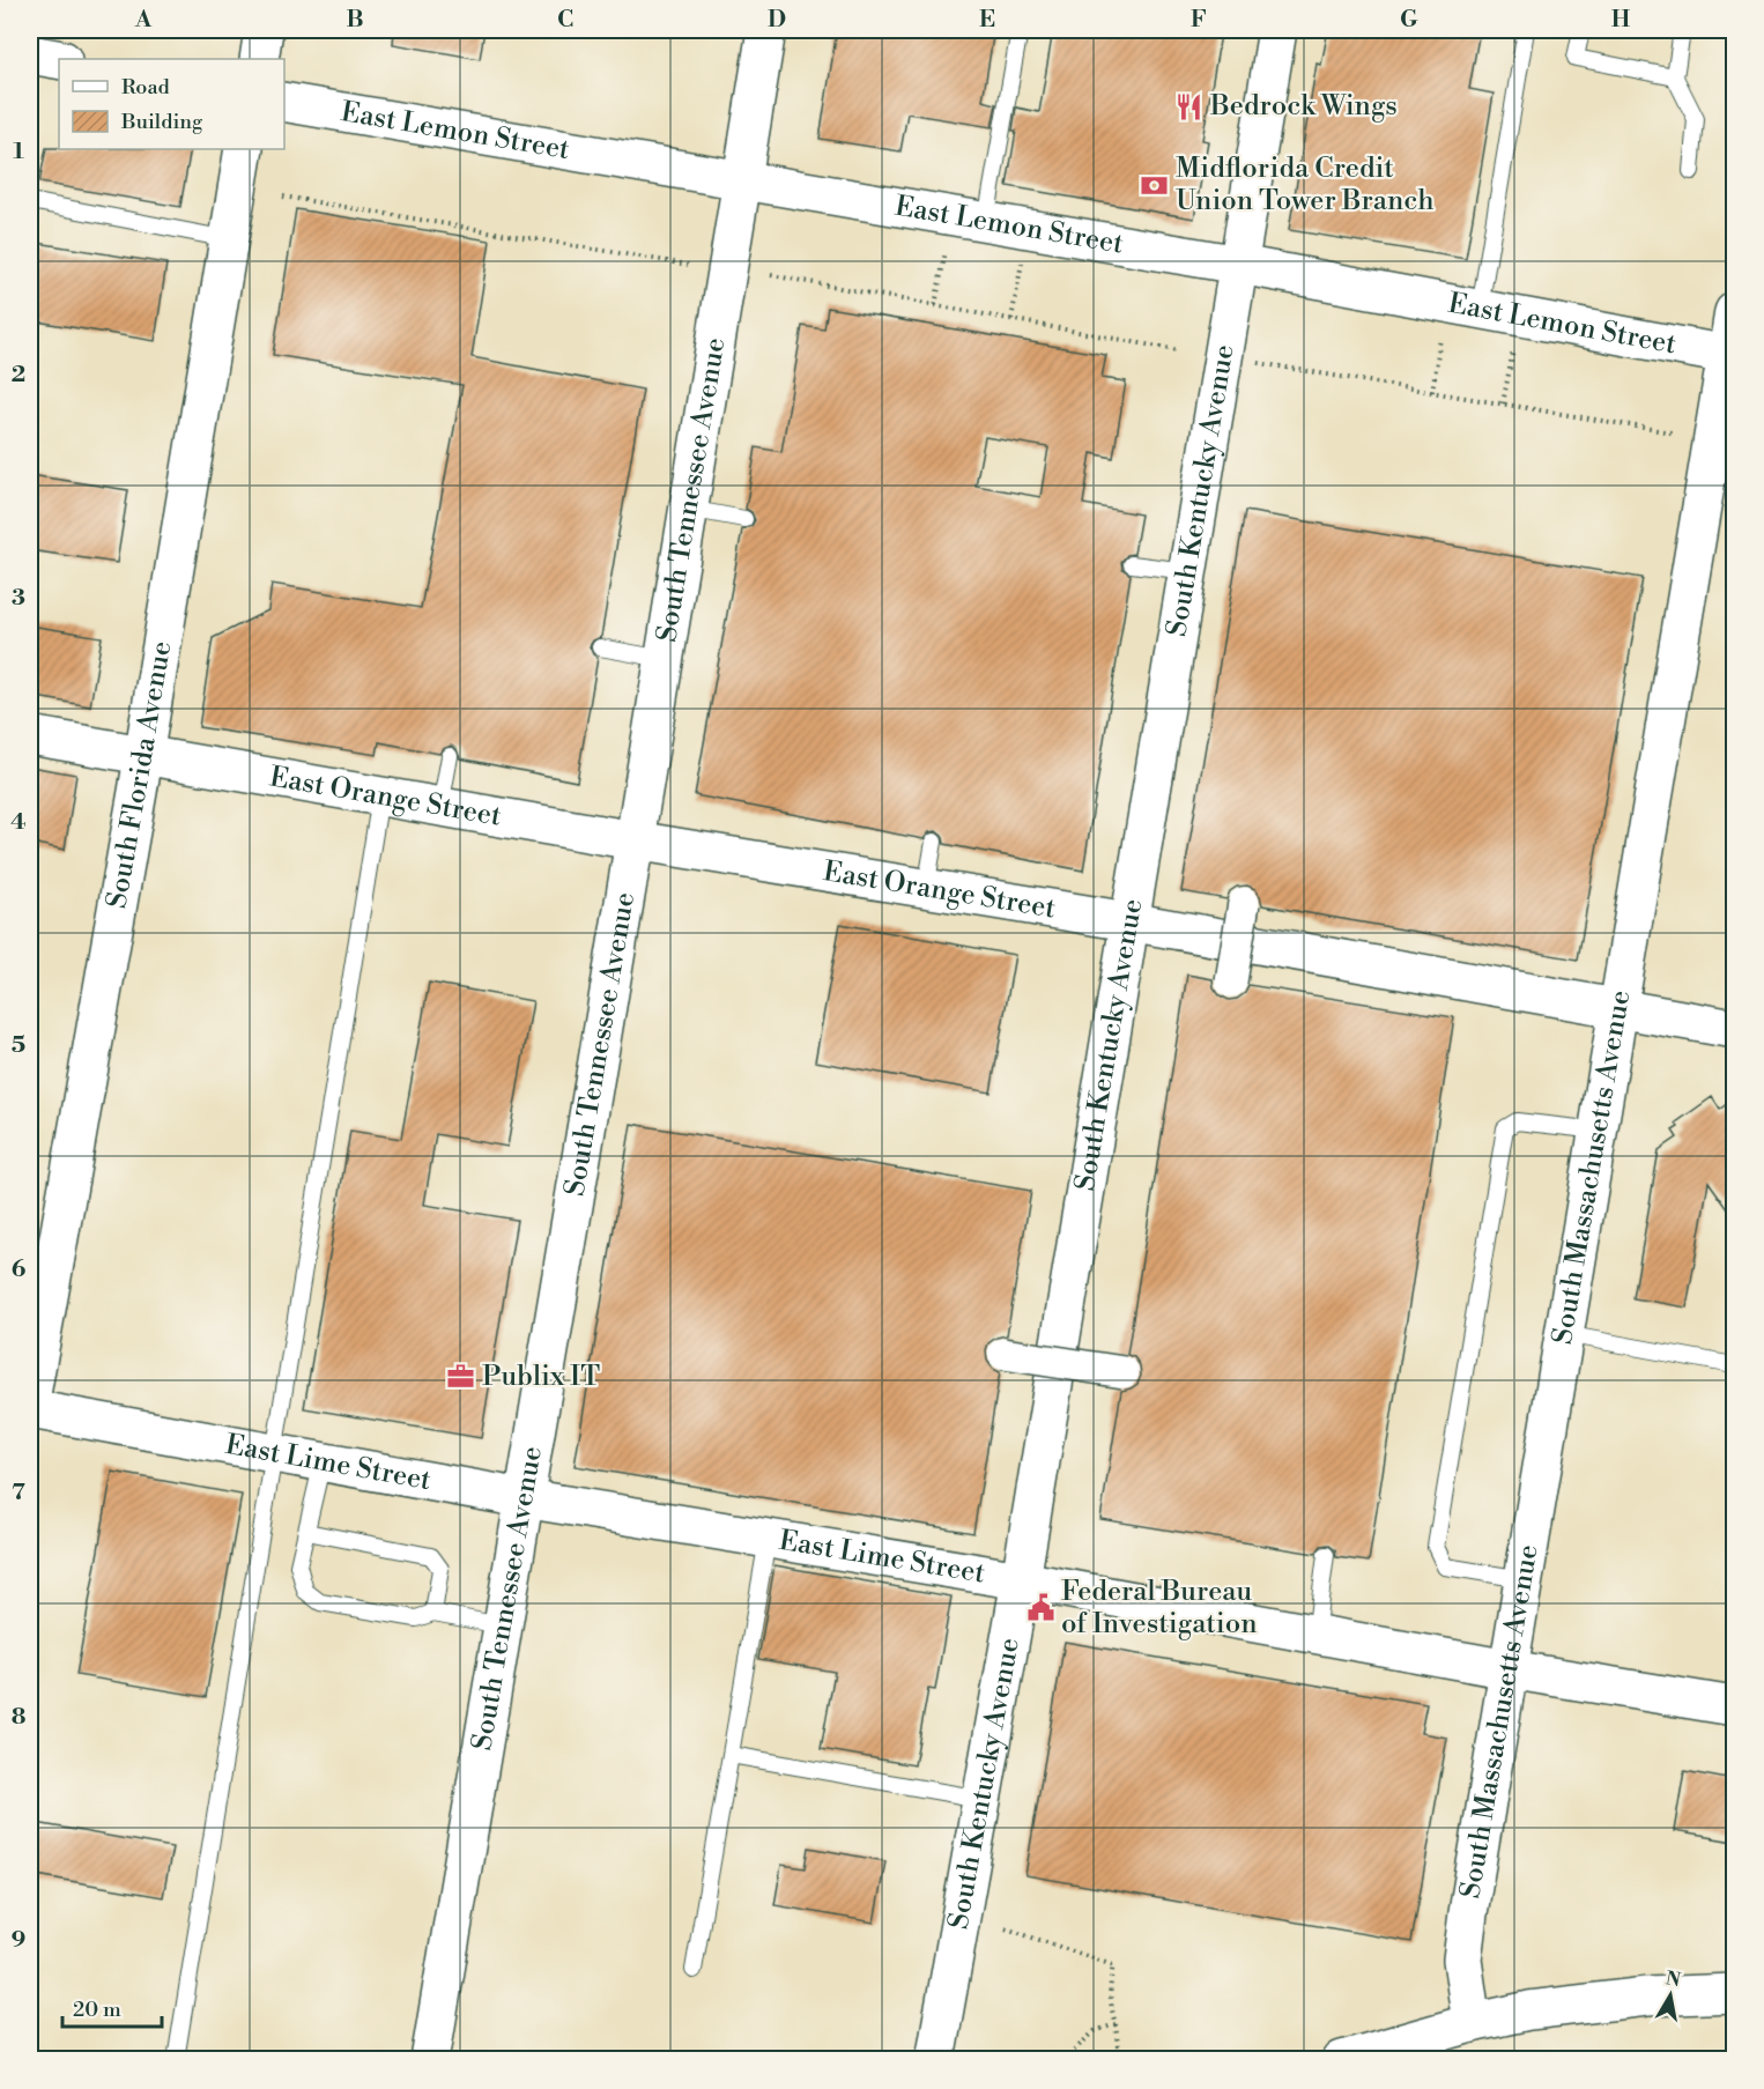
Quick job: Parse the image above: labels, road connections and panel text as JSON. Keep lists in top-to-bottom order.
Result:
{
  "streets": {
    "street": [
      "East Lemon Street",
      "South Tennessee Avenue",
      "South Kentucky Avenue",
      "South Florida Avenue",
      "East Orange Street",
      "South Massachusetts Avenue",
      "East Lime Street"
    ]
  },
  "crossings": [
    ["East Lemon Street", "South Tennessee Avenue"],
    ["East Lemon Street", "South Kentucky Avenue"],
    ["East Lemon Street", "South Massachusetts Avenue"],
    ["South Tennessee Avenue", "East Orange Street"],
    ["South Tennessee Avenue", "East Lime Street"],
    ["South Kentucky Avenue", "East Orange Street"],
    ["South Kentucky Avenue", "East Lime Street"],
    ["South Florida Avenue", "East Orange Street"],
    ["East Orange Street", "South Massachusetts Avenue"],
    ["South Massachusetts Avenue", "East Lime Street"]
  ],
  "places": {
    "restaurant": ["Bedrock Wings"],
    "bank": ["Midflorida Credit Union Tower Branch"],
    "office": ["Publix IT"],
    "public building": ["Federal Bureau of Investigation"]
  },
  "legend": ["Road", "Building"],
  "scale_bar": "20 m",
  "north": "top",
  "grid": {
    "columns": [
      "A",
      "B",
      "C",
      "D",
      "E",
      "F",
      "G",
      "H"
    ],
    "rows": [
      "1",
      "2",
      "3",
      "4",
      "5",
      "6",
      "7",
      "8",
      "9"
    ]
  }
}
